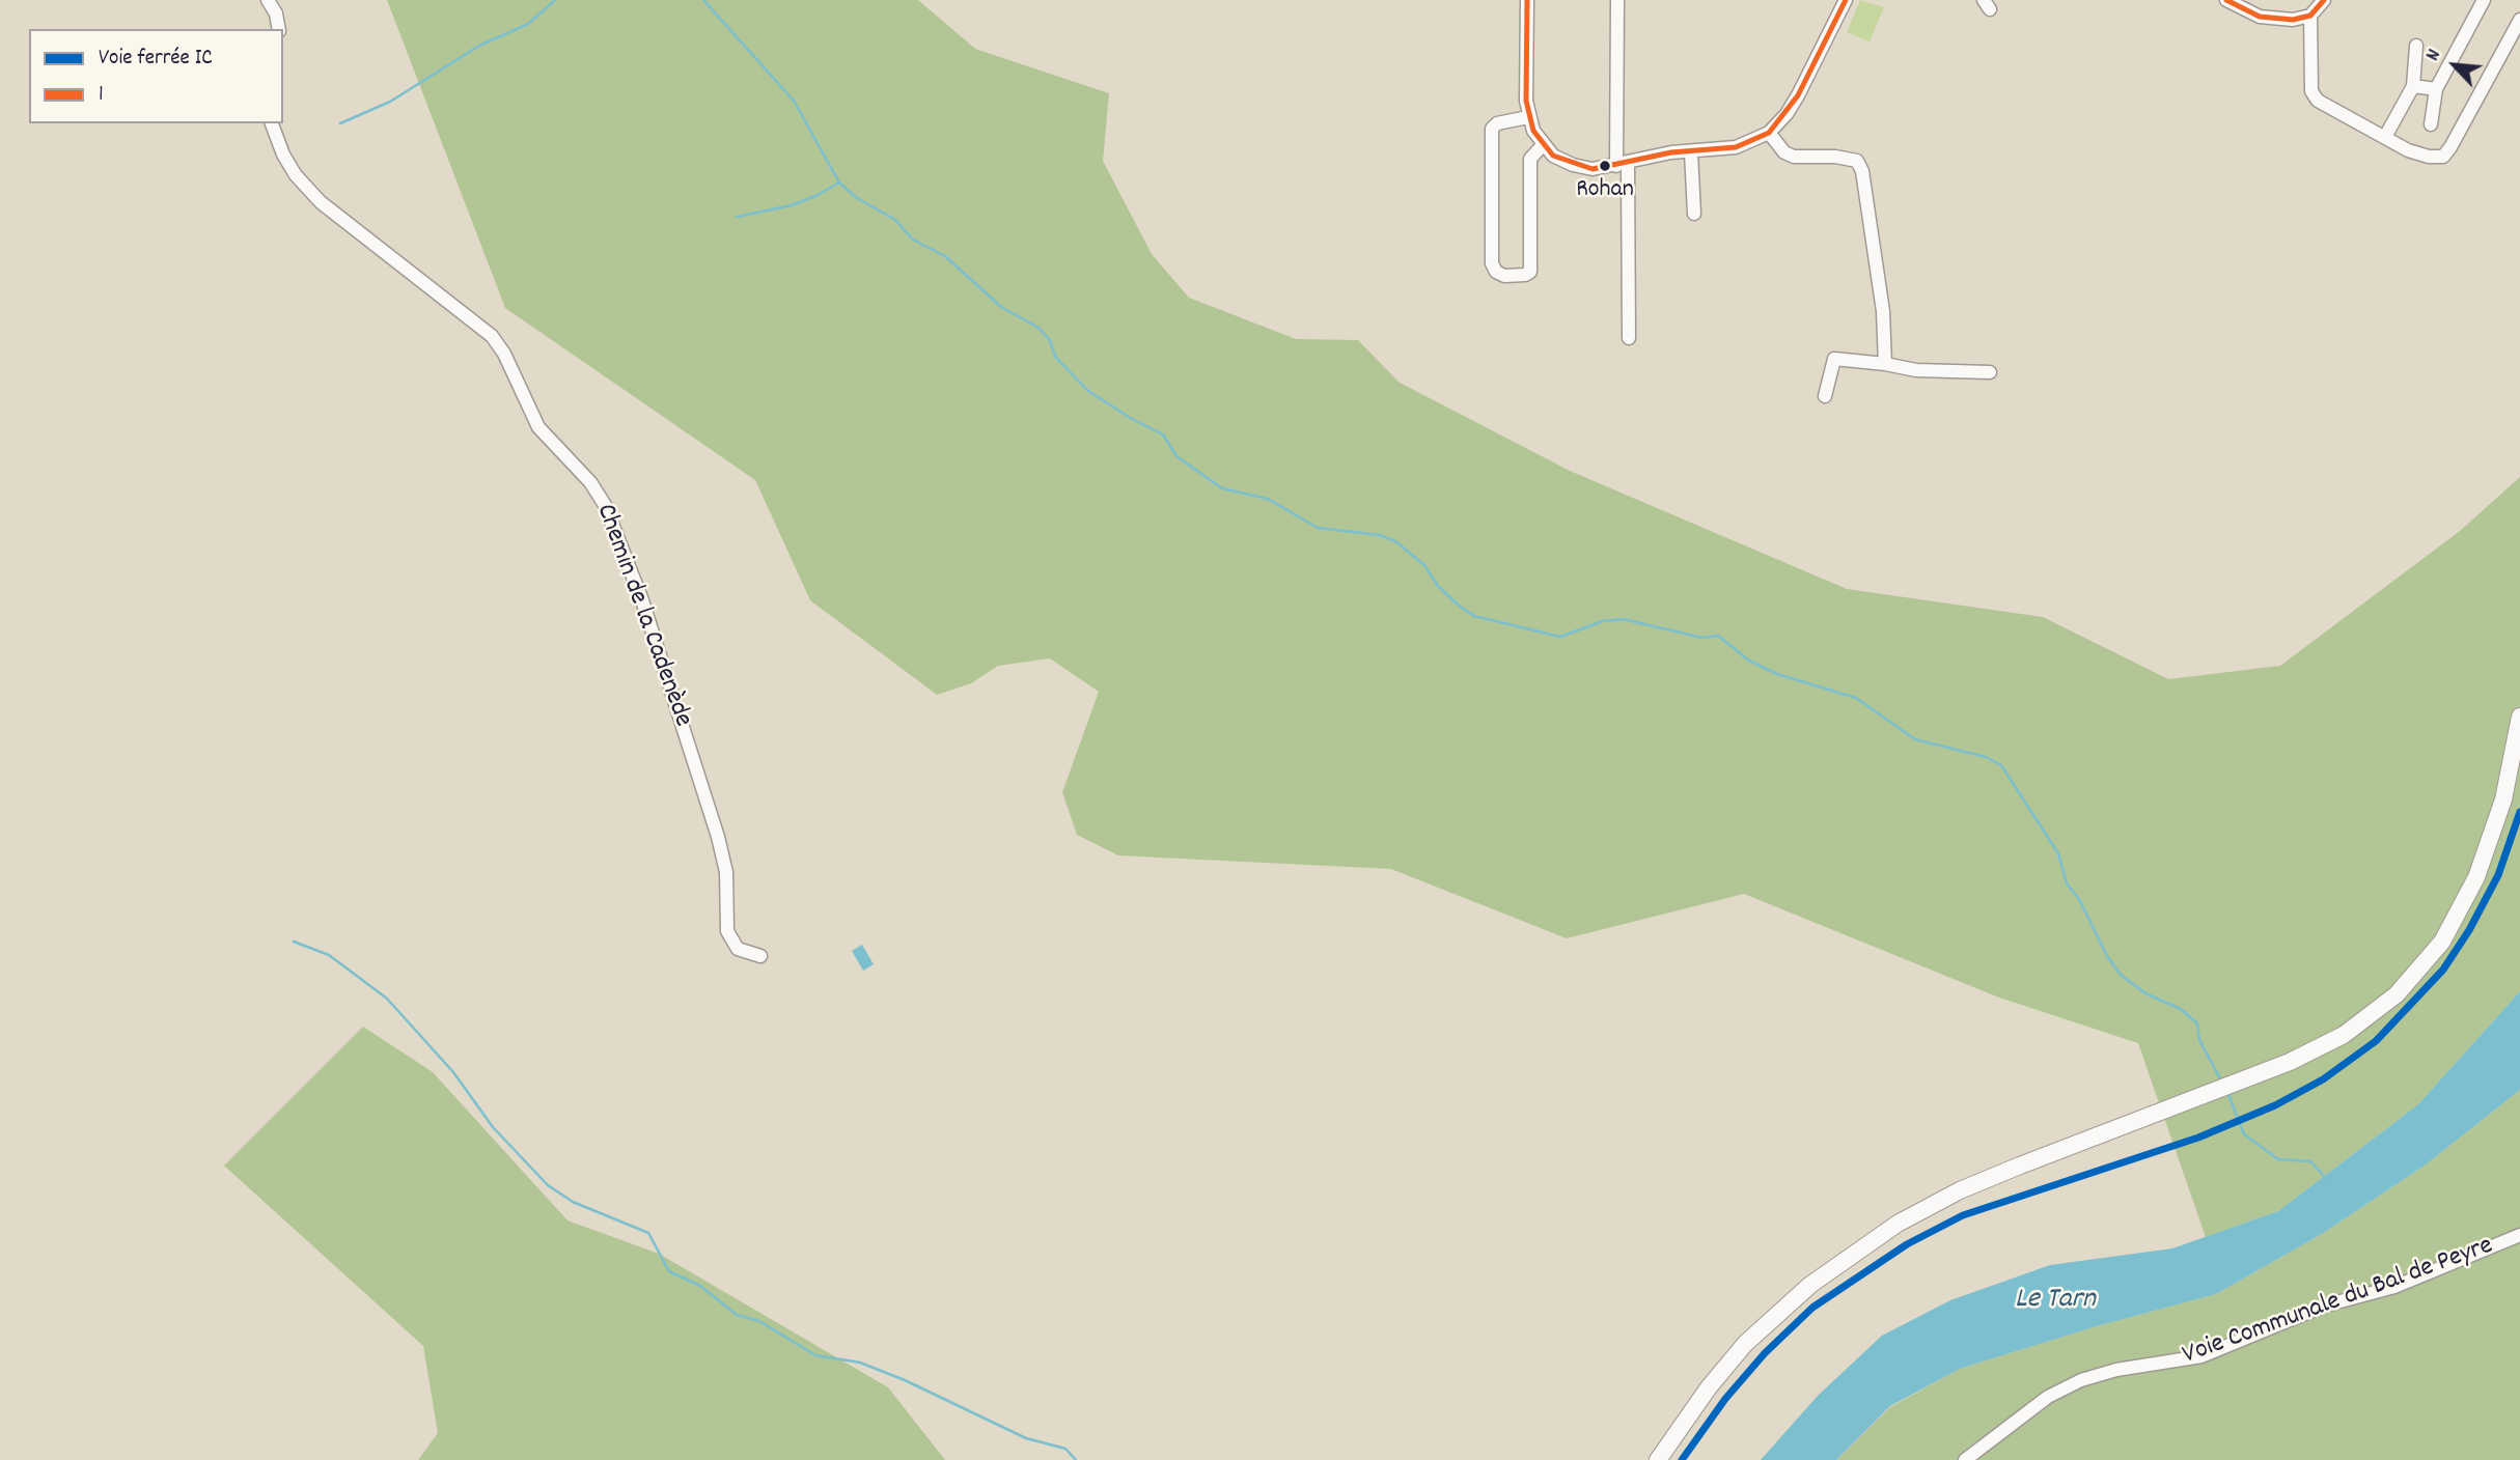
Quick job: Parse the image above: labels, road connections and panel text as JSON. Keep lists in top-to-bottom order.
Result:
{
  "streets": {
    "street": ["Chemin de la Cadenède", "Voie Communale du Bal de Peyre"]
  },
  "water": ["Le Tarn"],
  "places": ["Rohan"],
  "lines": ["transit line 1", "rail line IC"],
  "legend": ["Voie ferrée IC", "1"],
  "north": "top left"
}
